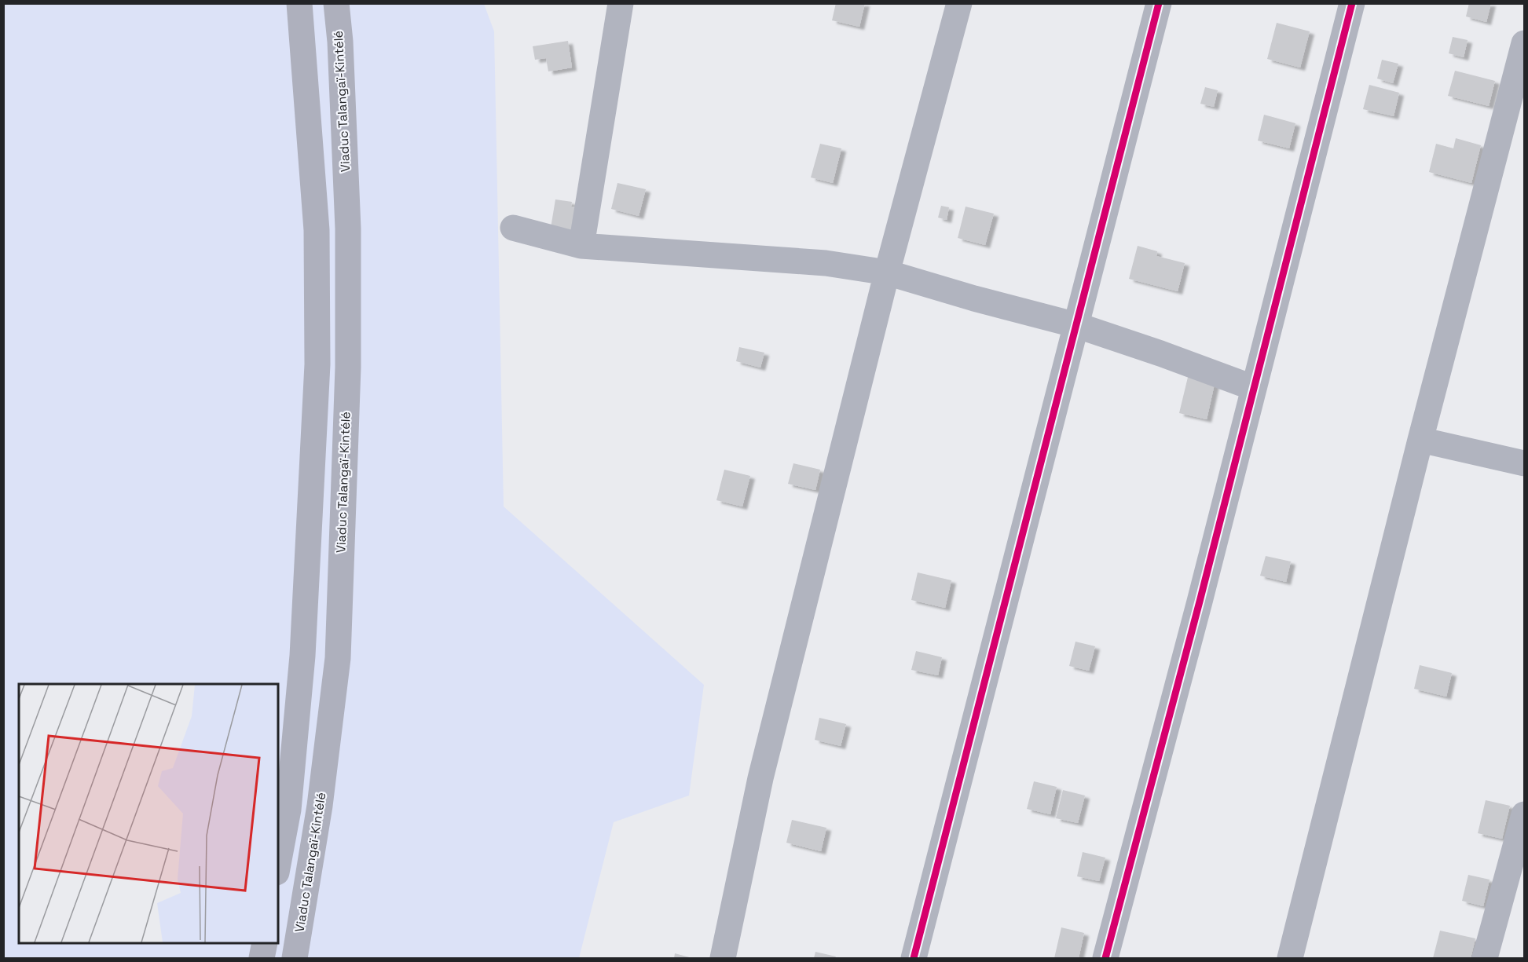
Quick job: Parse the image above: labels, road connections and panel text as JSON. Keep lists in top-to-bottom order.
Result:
{
  "streets": {
    "highway": ["Viaduc Talangaï-Kintélé"]
  }
}
